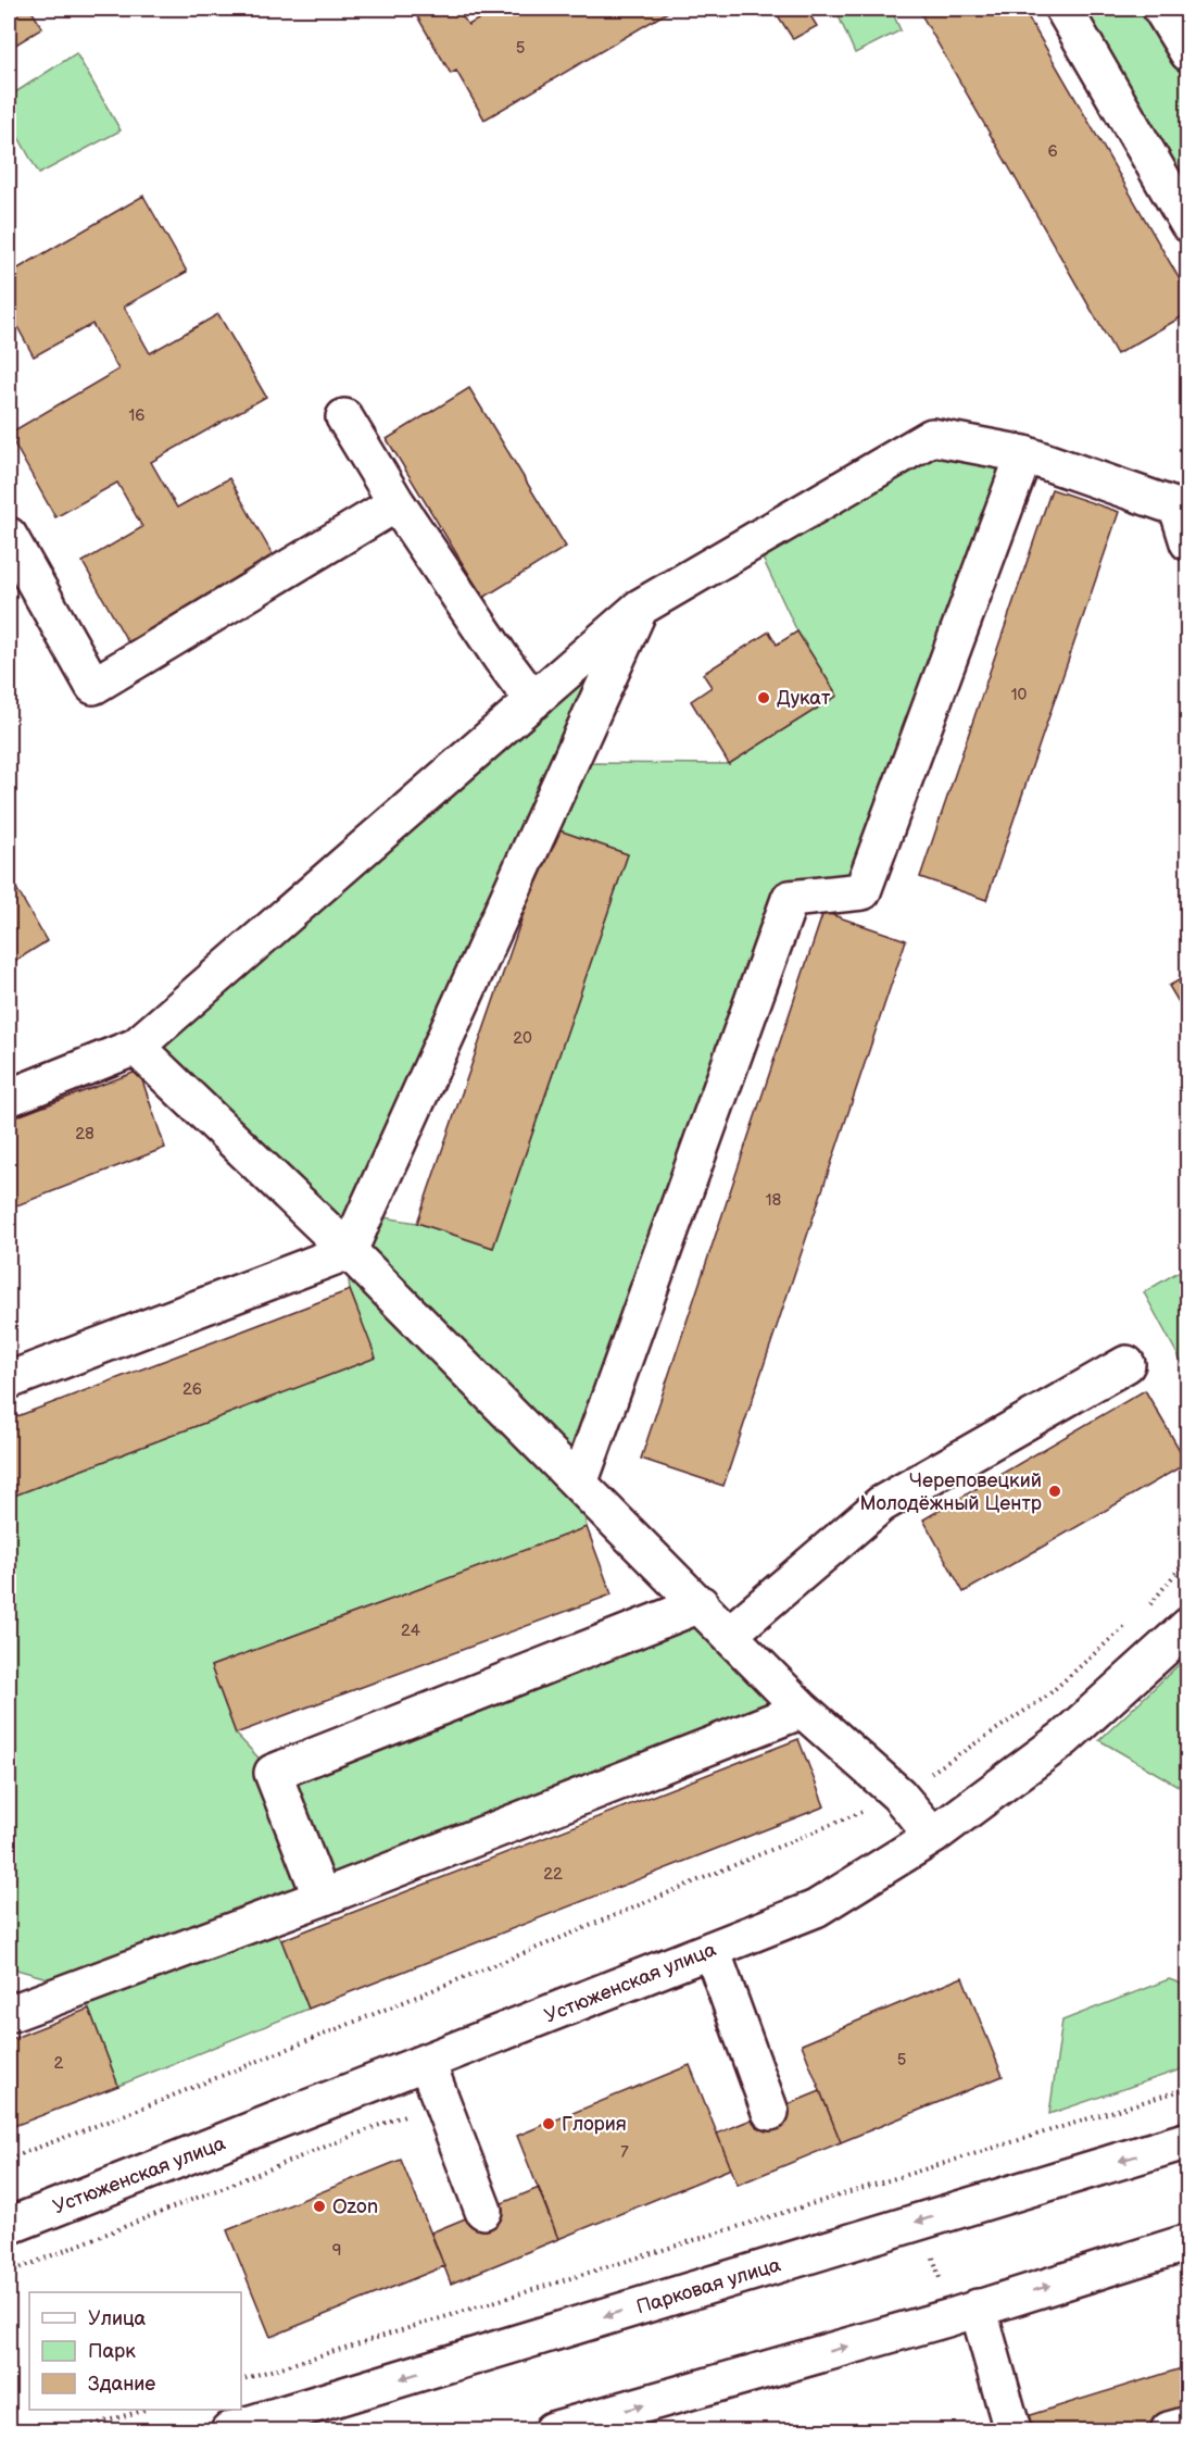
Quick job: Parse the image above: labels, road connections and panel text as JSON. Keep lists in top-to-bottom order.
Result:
{
  "streets": {
    "main road": ["Устюженская улица", "Парковая улица"]
  },
  "places": [
    "Дукат",
    "Череповецкий Молодёжный Центр",
    "Глория",
    "Ozon"
  ],
  "house_numbers": [
    "5",
    "6",
    "16",
    "10",
    "20",
    "28",
    "18",
    "26",
    "24",
    "22",
    "5",
    "2",
    "7",
    "9"
  ],
  "legend": ["Улица", "Парк", "Здание"]
}
